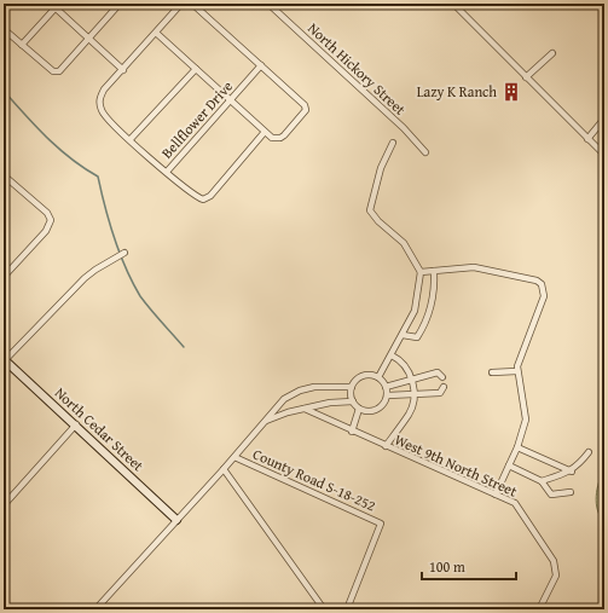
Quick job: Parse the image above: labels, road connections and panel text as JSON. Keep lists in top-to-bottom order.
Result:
{
  "streets": {
    "street": [
      "North Hickory Street",
      "Bellflower Drive",
      "North Cedar Street",
      "West 9th North Street",
      "County Road S-18-252"
    ]
  },
  "places": {
    "building": ["Lazy K Ranch"]
  },
  "scale_bar": "100 m"
}
